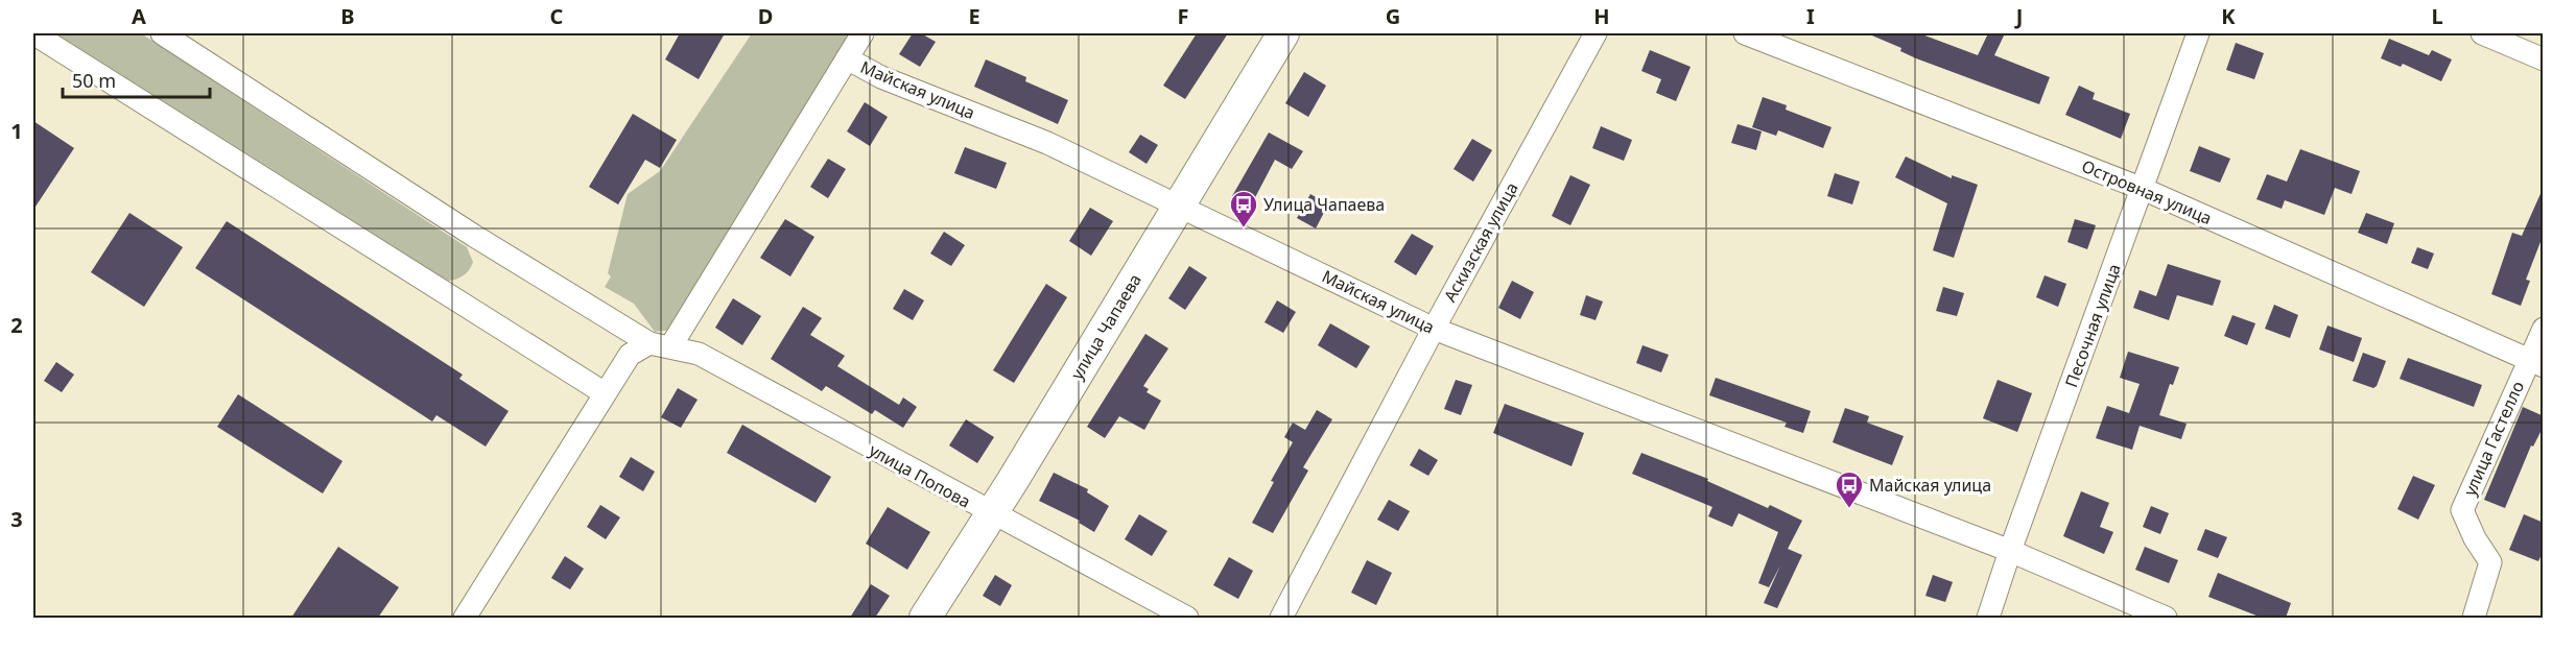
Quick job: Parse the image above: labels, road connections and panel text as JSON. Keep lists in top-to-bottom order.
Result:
{
  "streets": {
    "street": [
      "Майская улица",
      "Островная улица",
      "Аскизская улица",
      "Песочная улица",
      "улица Чапаева",
      "улица Гастелло",
      "улица Попова"
    ]
  },
  "crossings": [
    ["Майская улица", "Аскизская улица"],
    ["Майская улица", "Песочная улица"],
    ["Майская улица", "улица Чапаева"],
    ["Островная улица", "Песочная улица"],
    ["Островная улица", "улица Гастелло"],
    ["улица Чапаева", "улица Попова"]
  ],
  "places": {
    "bus stop": ["Улица Чапаева", "Майская улица"]
  },
  "scale_bar": "50 m",
  "grid": {
    "columns": [
      "A",
      "B",
      "C",
      "D",
      "E",
      "F",
      "G",
      "H",
      "I",
      "J",
      "K",
      "L"
    ],
    "rows": ["1", "2", "3"]
  }
}
